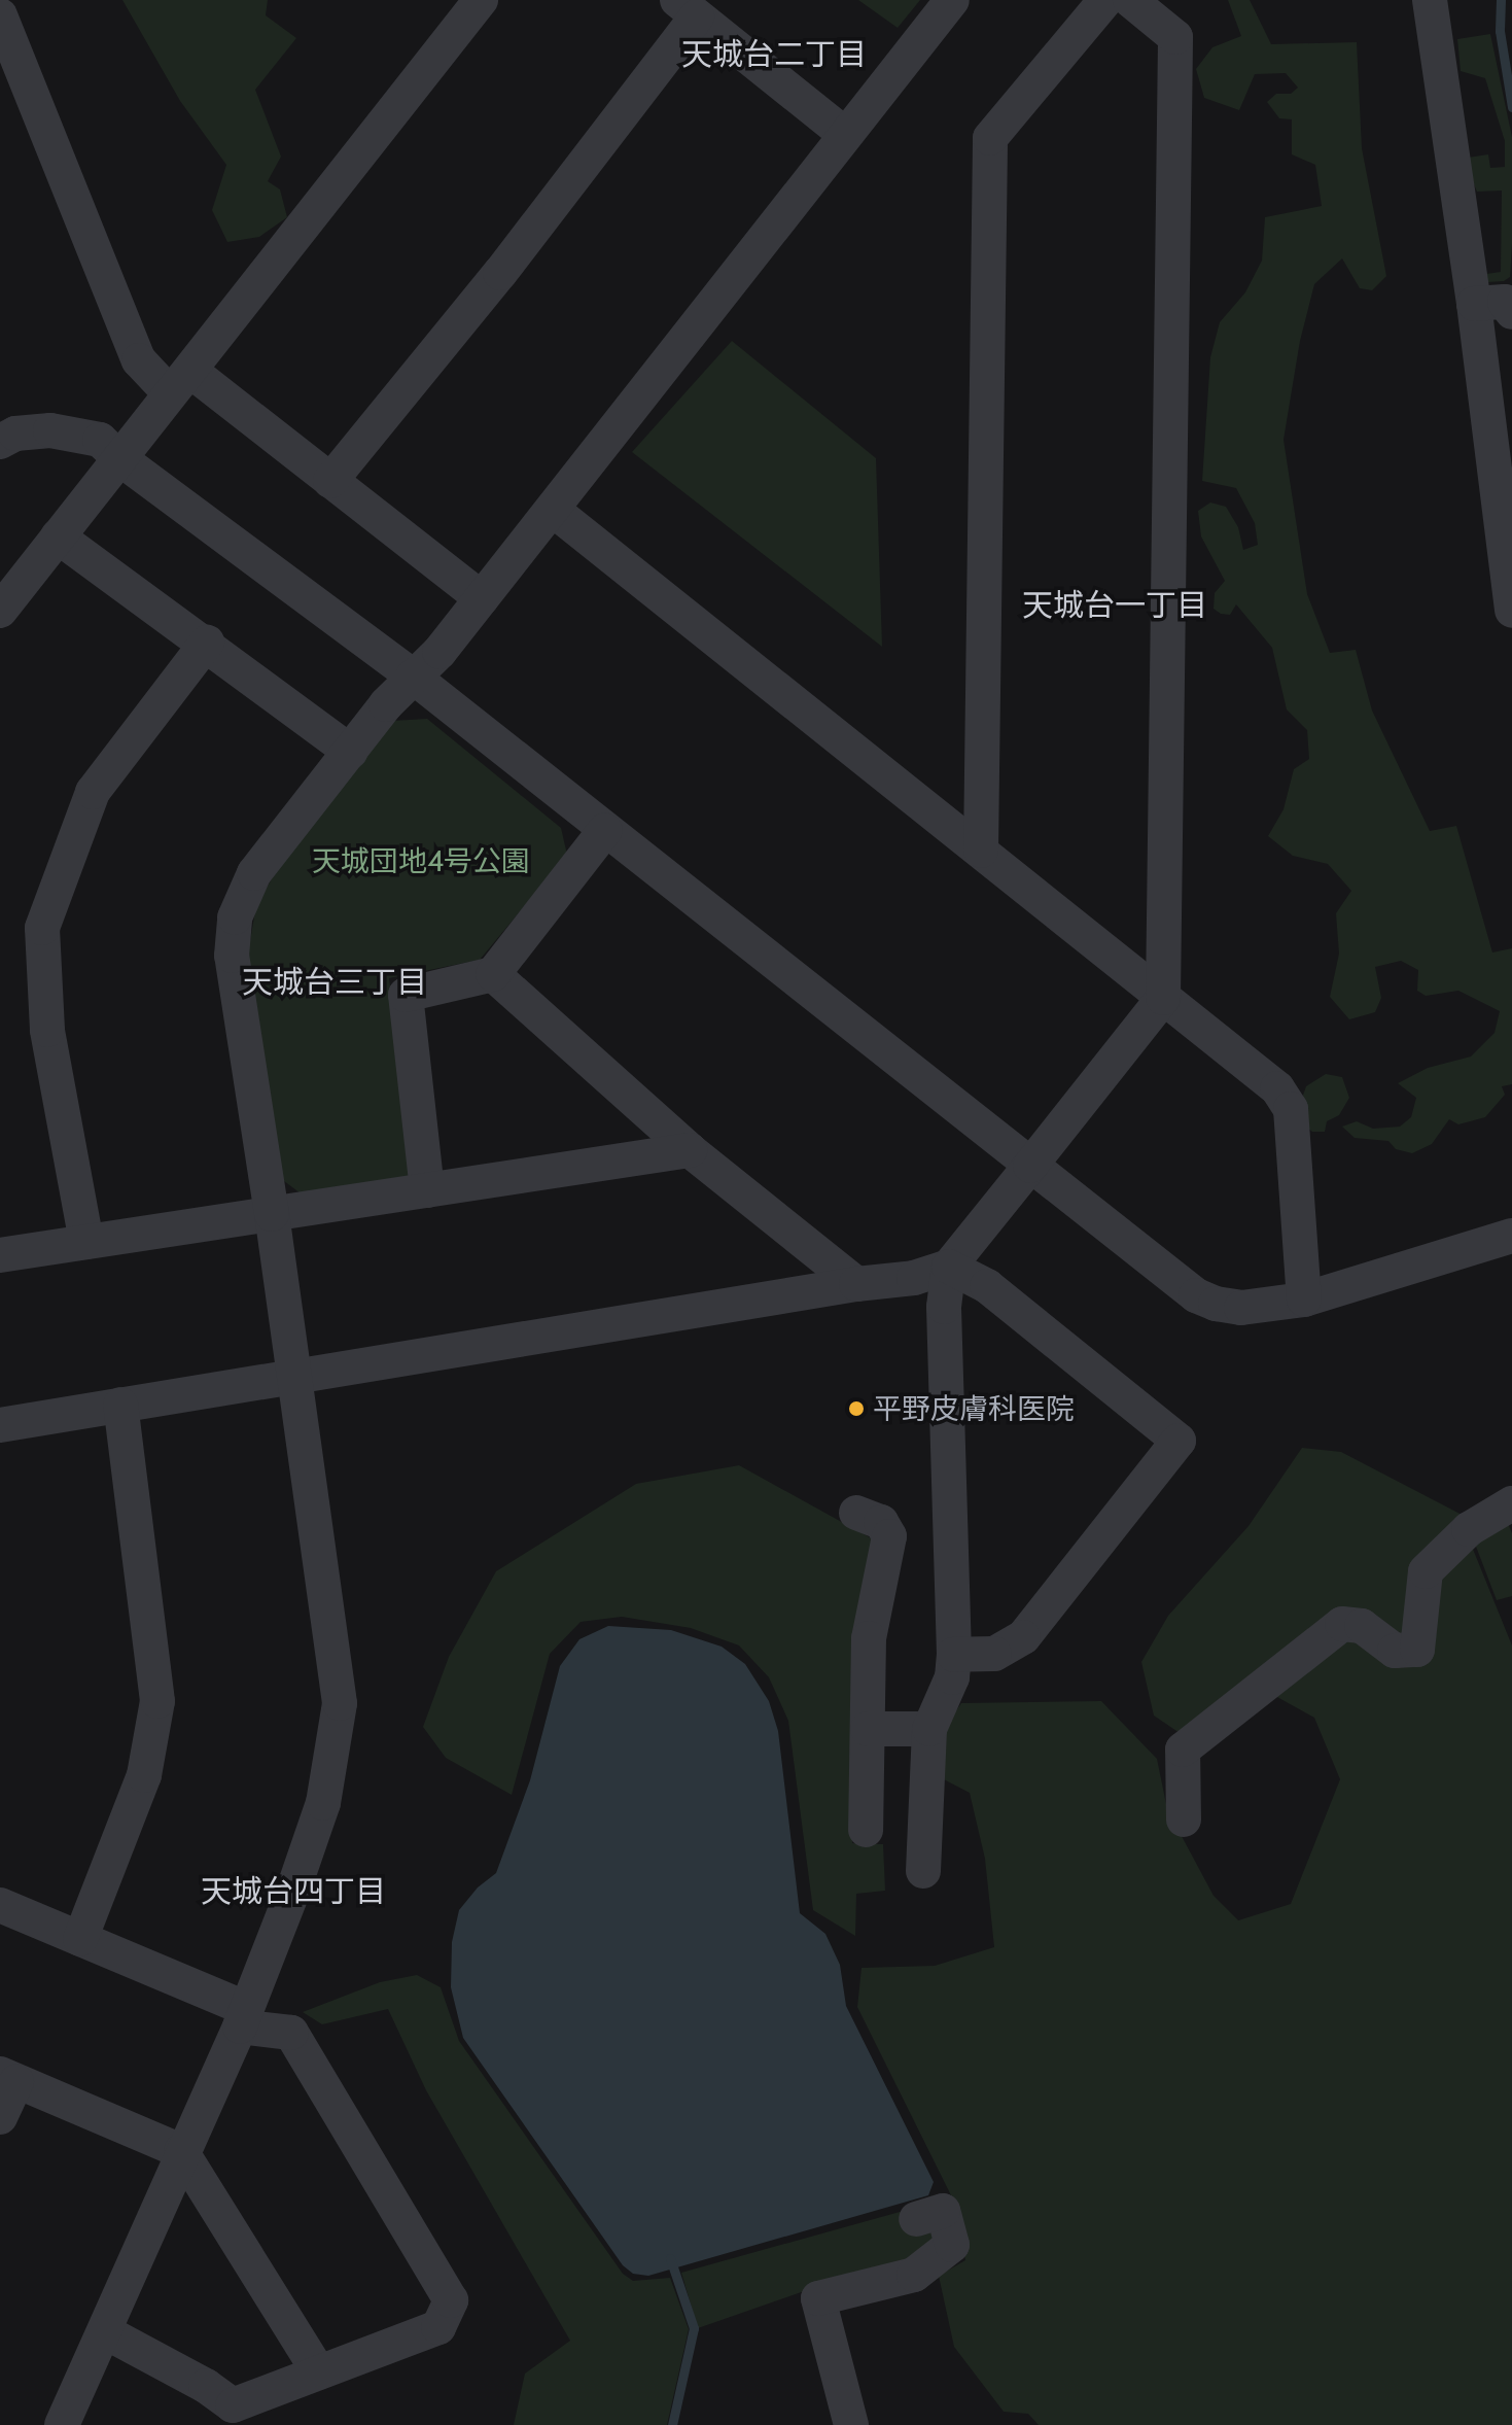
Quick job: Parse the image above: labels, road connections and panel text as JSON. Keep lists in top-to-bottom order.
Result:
{
  "districts": [
    "天城台二丁目",
    "天城台一丁目",
    "天城台三丁目",
    "天城台四丁目"
  ],
  "parks": ["天城団地4号公園"],
  "places": ["平野皮膚科医院"]
}
